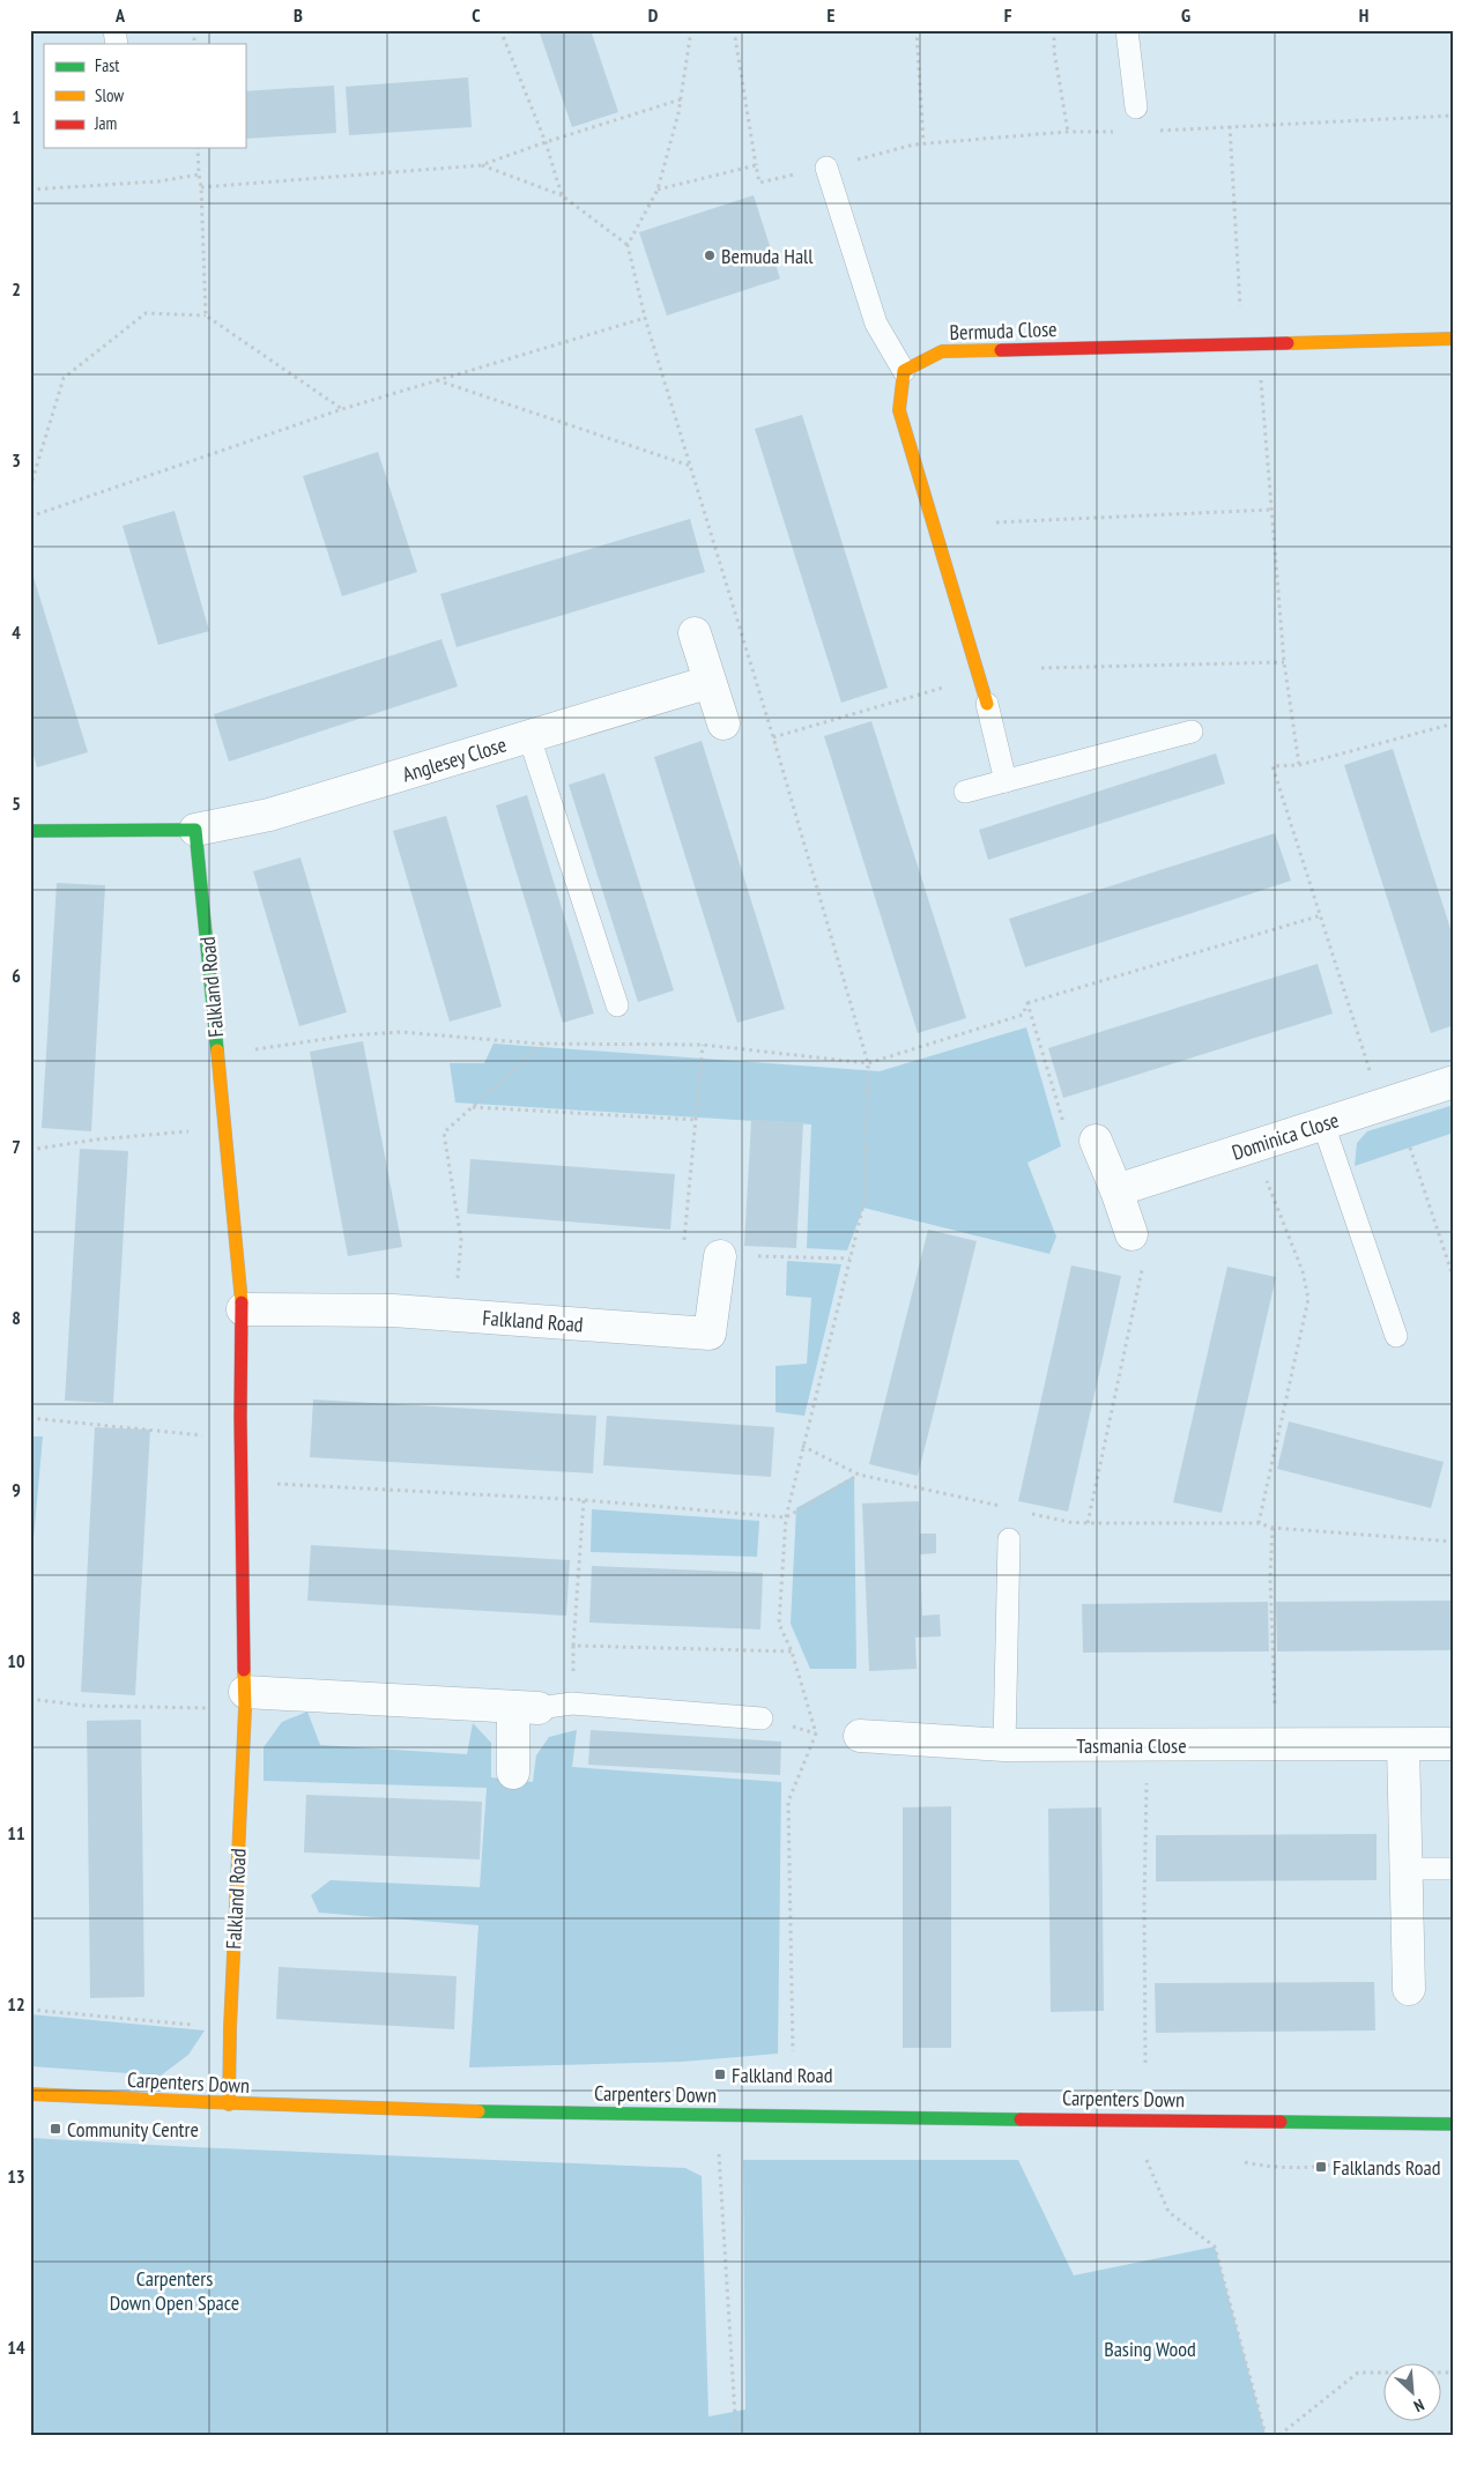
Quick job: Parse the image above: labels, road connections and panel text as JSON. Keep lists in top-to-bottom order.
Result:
{
  "streets": {
    "street": [
      "Bermuda Close",
      "Anglesey Close",
      "Falkland Road",
      "Dominica Close",
      "Tasmania Close",
      "Carpenters Down"
    ]
  },
  "crossings": [
    ["Anglesey Close", "Falkland Road"],
    ["Falkland Road", "Carpenters Down"]
  ],
  "parks": ["Carpenters Down Open Space", "Basing Wood"],
  "places": {
    "other": ["Bemuda Hall"],
    "transit": ["Falkland Road", "Community Centre", "Falklands Road"]
  },
  "legend": ["Fast", "Slow", "Jam"],
  "north": "bottom right",
  "grid": {
    "columns": [
      "A",
      "B",
      "C",
      "D",
      "E",
      "F",
      "G",
      "H"
    ],
    "rows": [
      "1",
      "2",
      "3",
      "4",
      "5",
      "6",
      "7",
      "8",
      "9",
      "10",
      "11",
      "12",
      "13",
      "14"
    ]
  }
}
